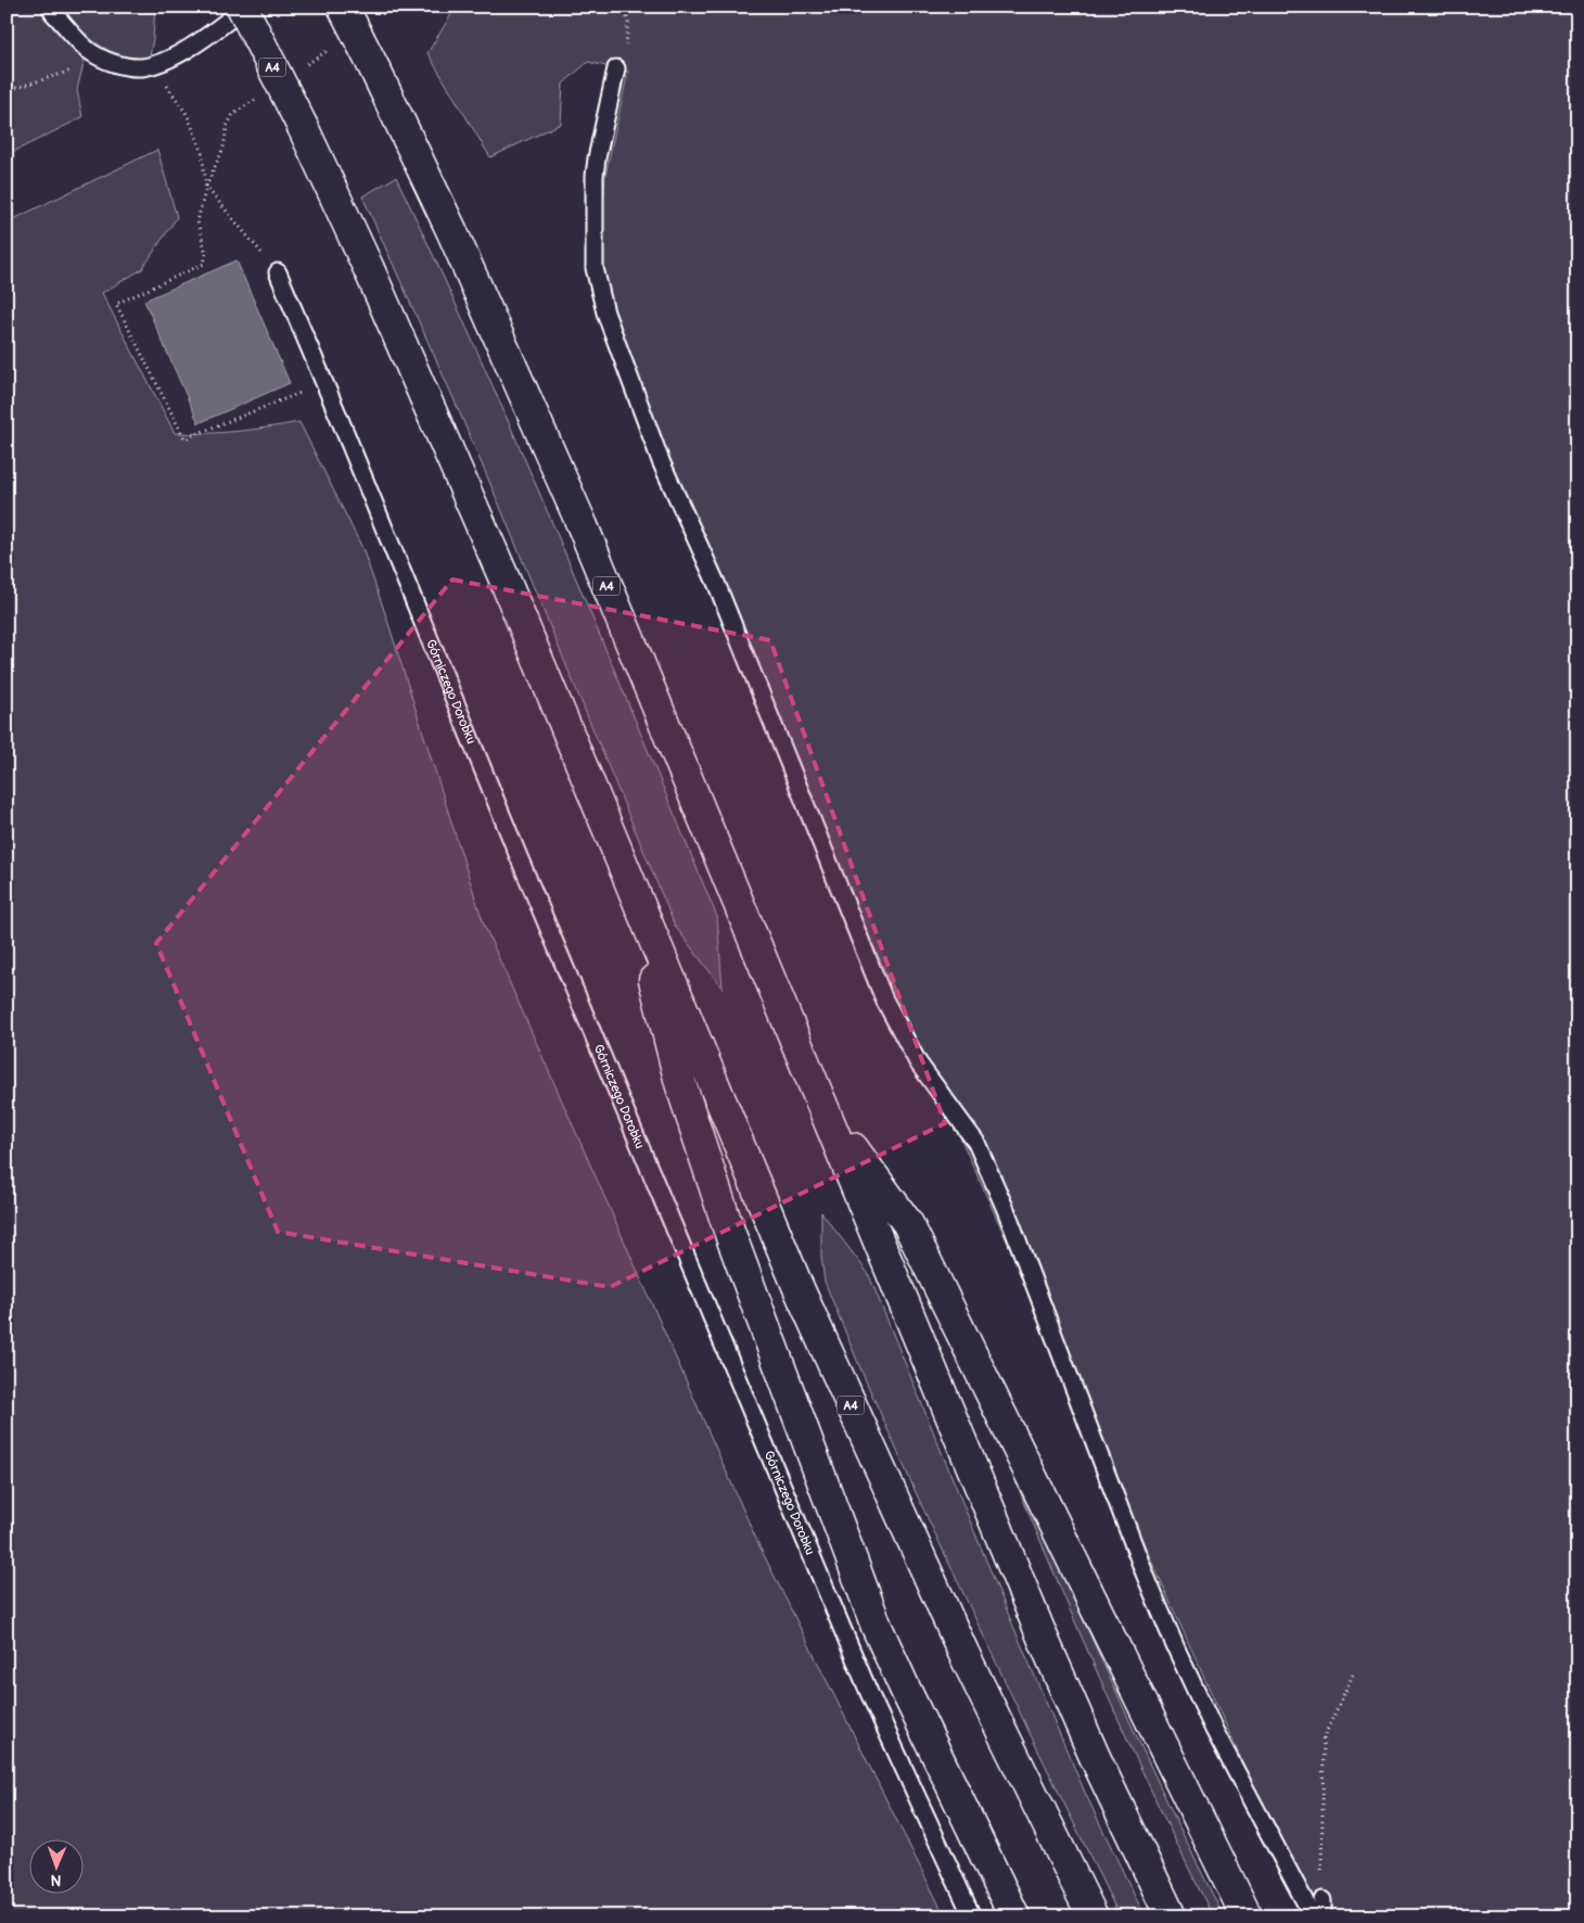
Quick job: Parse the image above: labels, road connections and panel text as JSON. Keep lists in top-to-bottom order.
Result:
{
  "streets": {
    "highway": ["A4"],
    "lane": ["Górniczego Dorobku"]
  },
  "north": "bottom"
}
